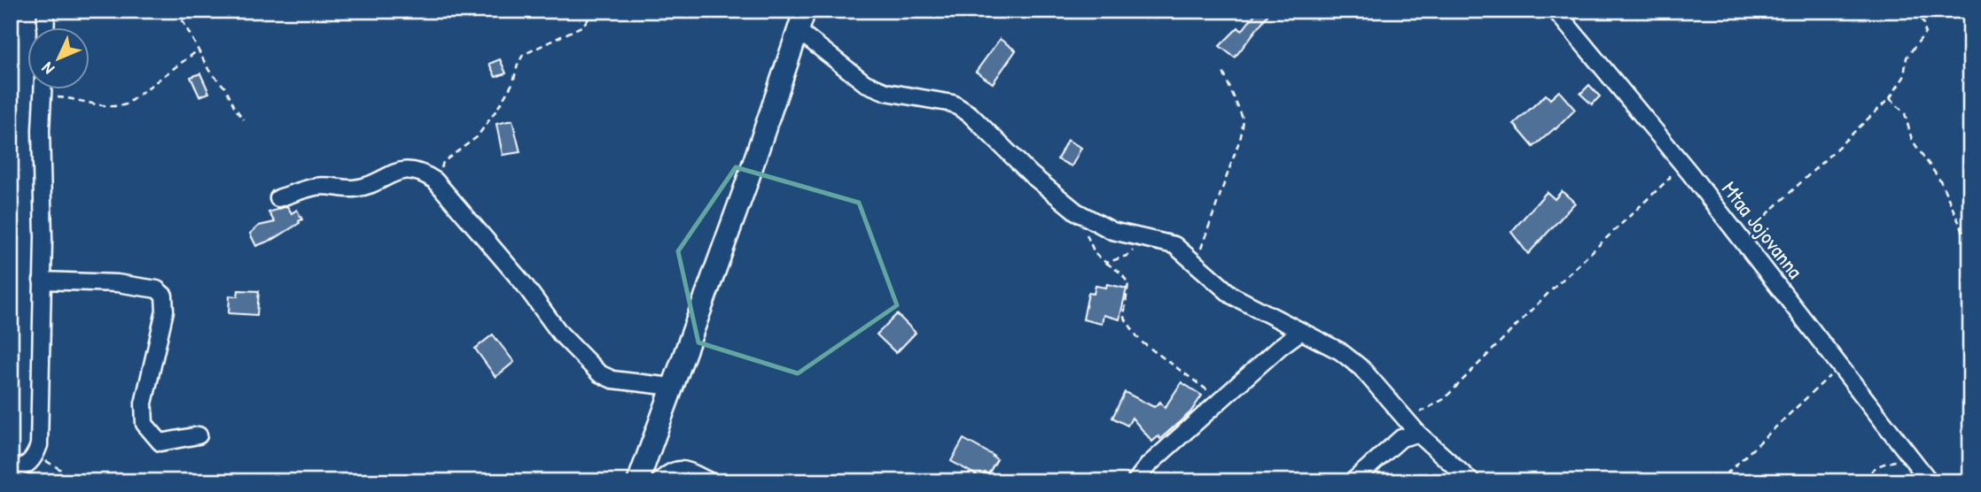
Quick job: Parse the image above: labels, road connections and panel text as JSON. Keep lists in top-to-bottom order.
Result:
{
  "streets": {
    "street": ["Mtaa Jojovanna"]
  },
  "north": "bottom left"
}
